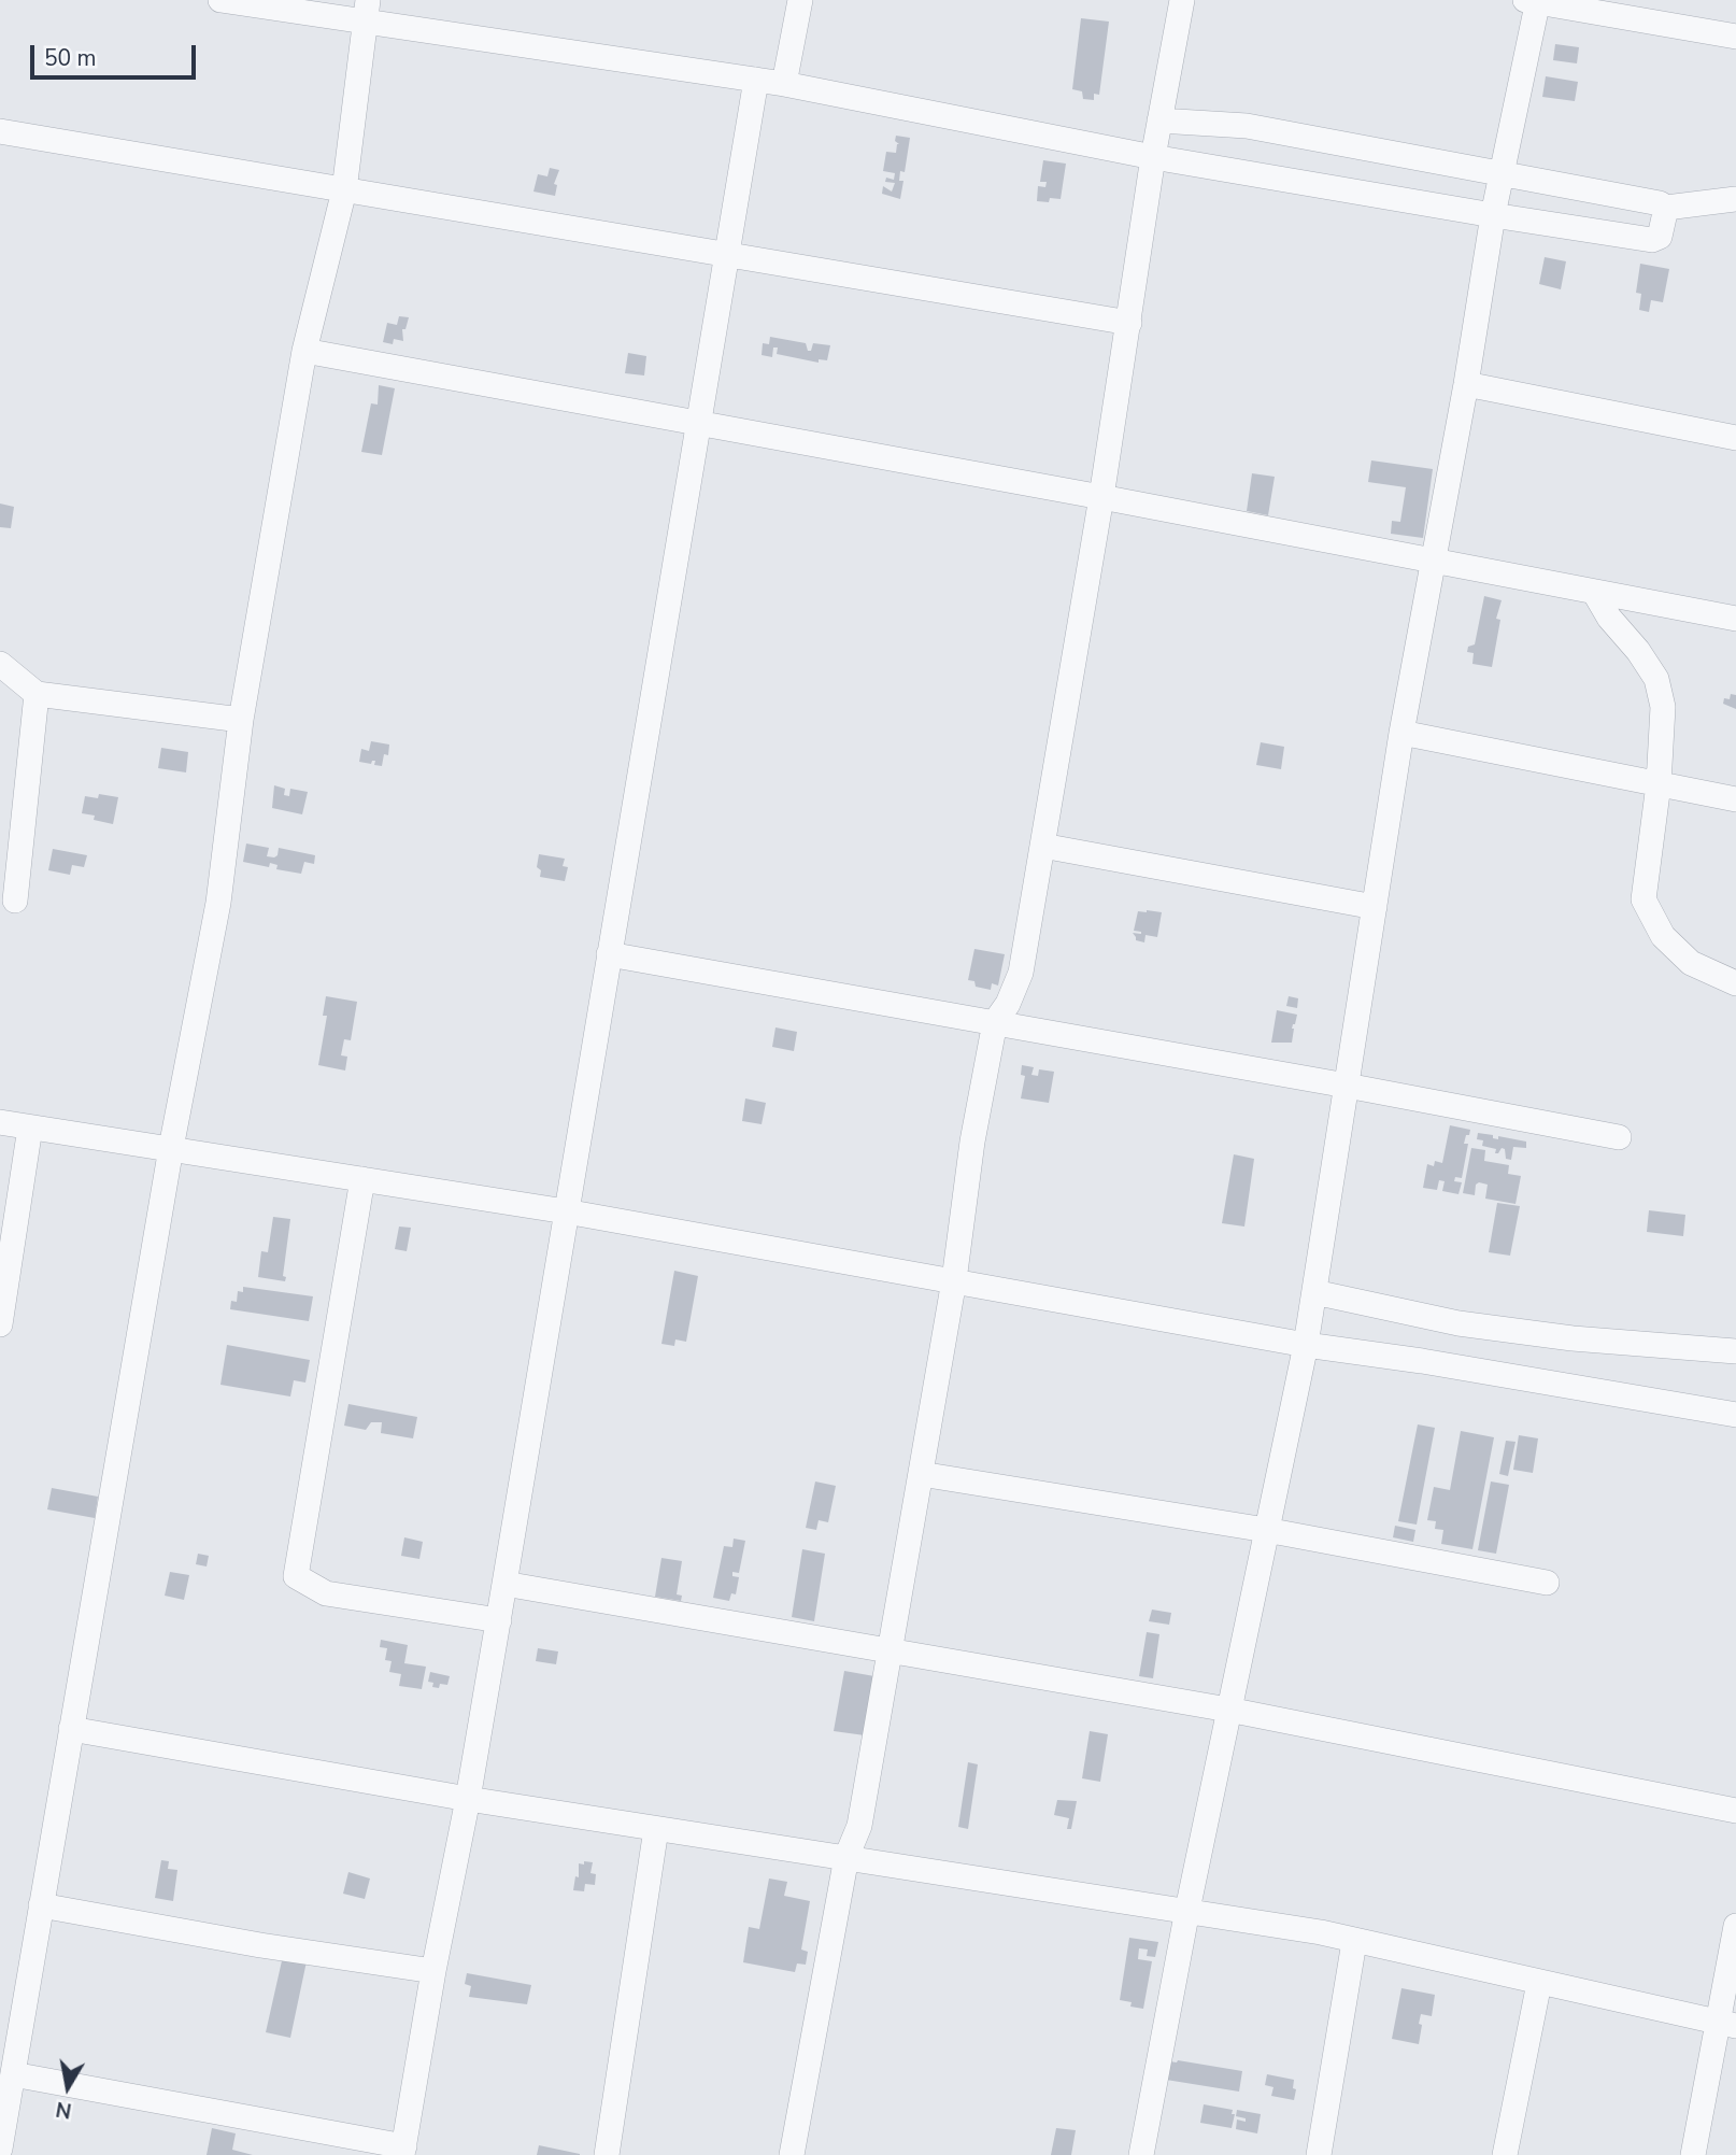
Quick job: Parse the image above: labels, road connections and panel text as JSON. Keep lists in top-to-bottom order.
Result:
{
  "scale_bar": "50 m",
  "north": "bottom"
}
